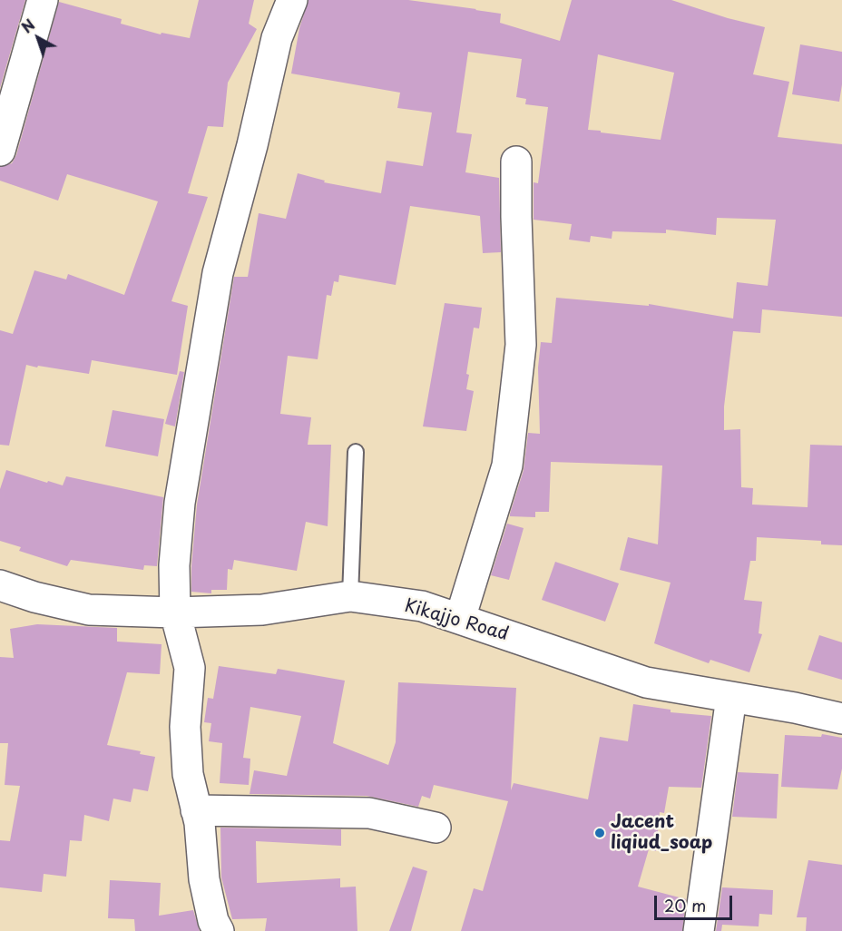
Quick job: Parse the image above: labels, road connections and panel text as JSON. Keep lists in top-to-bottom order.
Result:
{
  "streets": {
    "street": ["Kikajjo Road"]
  },
  "places": ["Jacent liqiud_soap"],
  "scale_bar": "20 m",
  "north": "top left"
}
